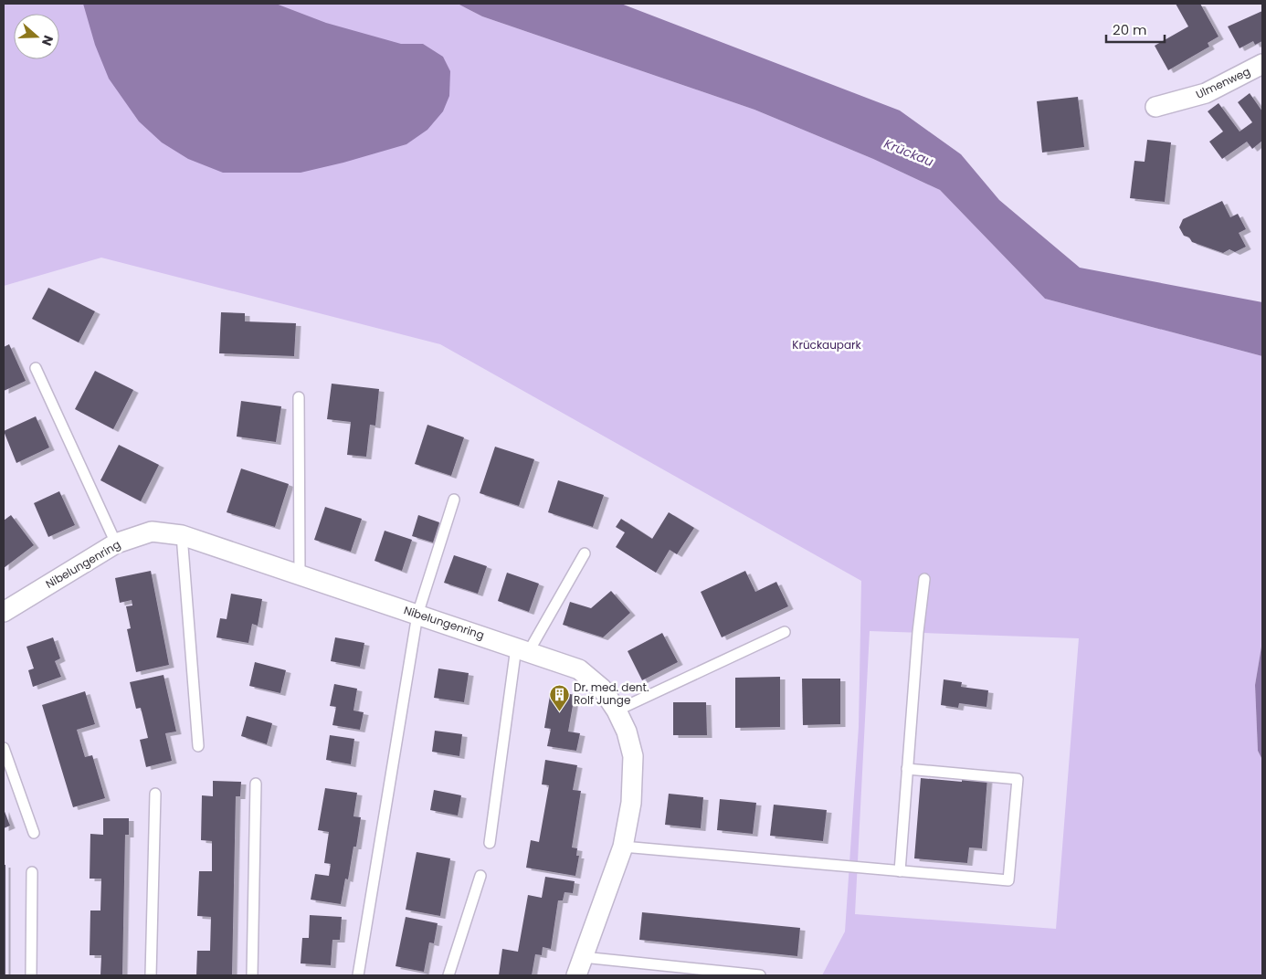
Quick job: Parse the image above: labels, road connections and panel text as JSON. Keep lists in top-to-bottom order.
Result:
{
  "streets": {
    "street": ["Ulmenweg", "Nibelungenring"]
  },
  "water": ["Krückau"],
  "parks": ["Krückaupark"],
  "places": {
    "building": ["Dr. med. dent. Rolf Junge"]
  },
  "scale_bar": "20 m",
  "north": "right"
}
